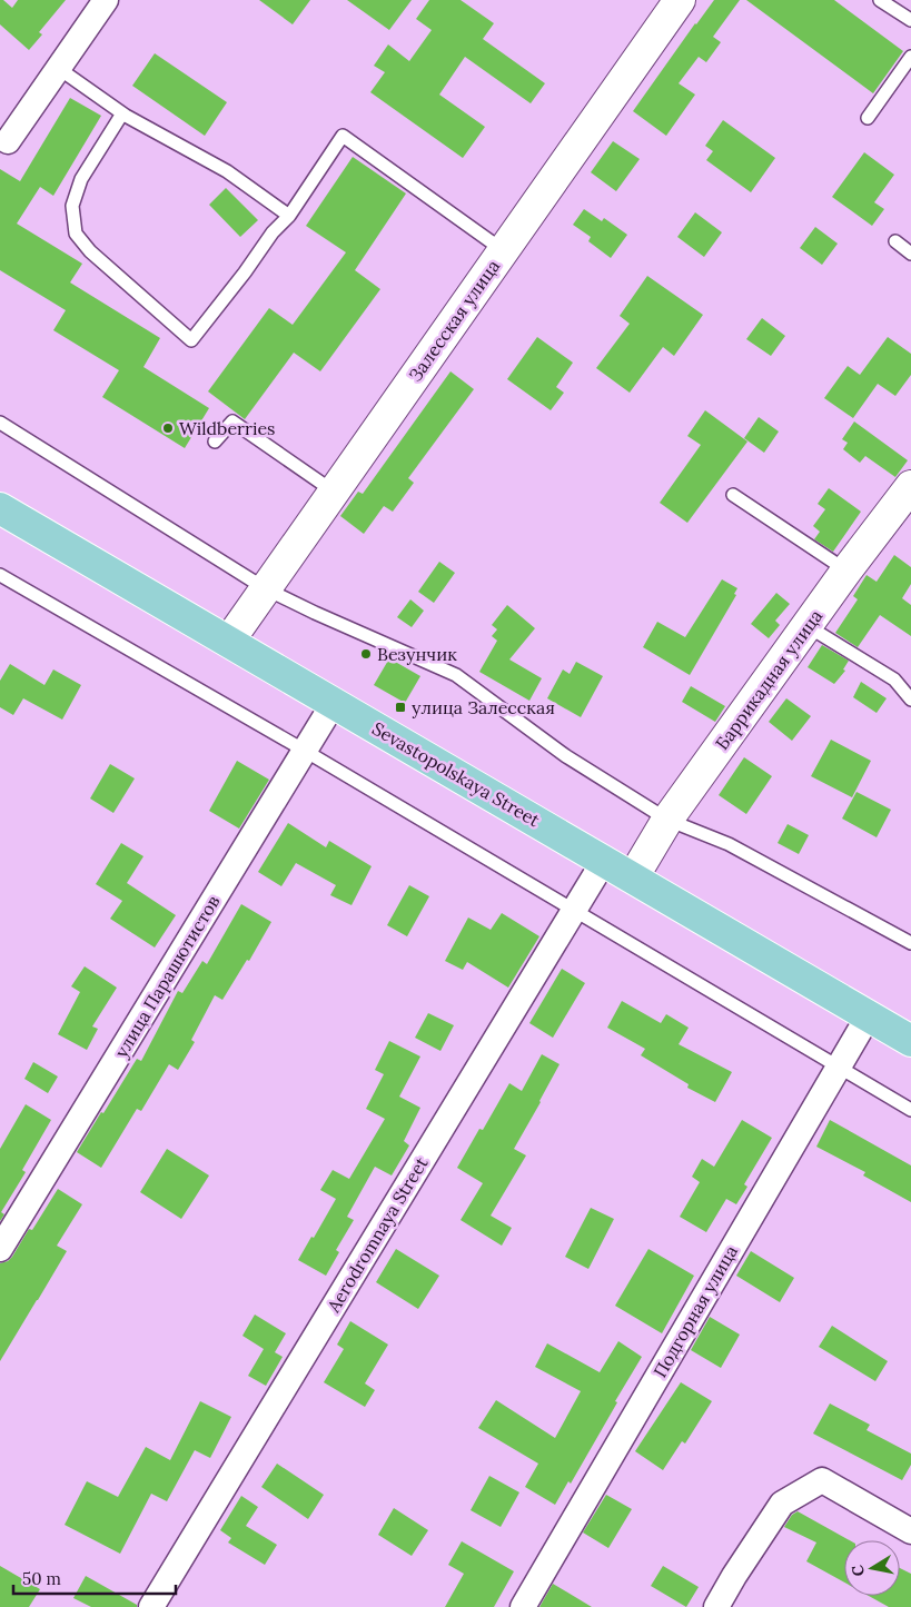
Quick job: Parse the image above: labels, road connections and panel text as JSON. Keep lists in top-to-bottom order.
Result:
{
  "streets": {
    "main road": ["Залесская улица", "Баррикадная улица", "Sevastopolskaya Street"],
    "street": ["улица Парашютистов", "Aerodromnaya Street", "Подгорная улица"]
  },
  "crossings": [
    ["Залесская улица", "Sevastopolskaya Street"],
    ["Баррикадная улица", "Sevastopolskaya Street"],
    ["Sevastopolskaya Street", "улица Парашютистов"],
    ["Sevastopolskaya Street", "Aerodromnaya Street"],
    ["Sevastopolskaya Street", "Подгорная улица"]
  ],
  "places": {
    "other": ["Wildberries", "Везунчик"],
    "transit": ["улица Залесская"]
  },
  "scale_bar": "50 m",
  "north": "left"
}
